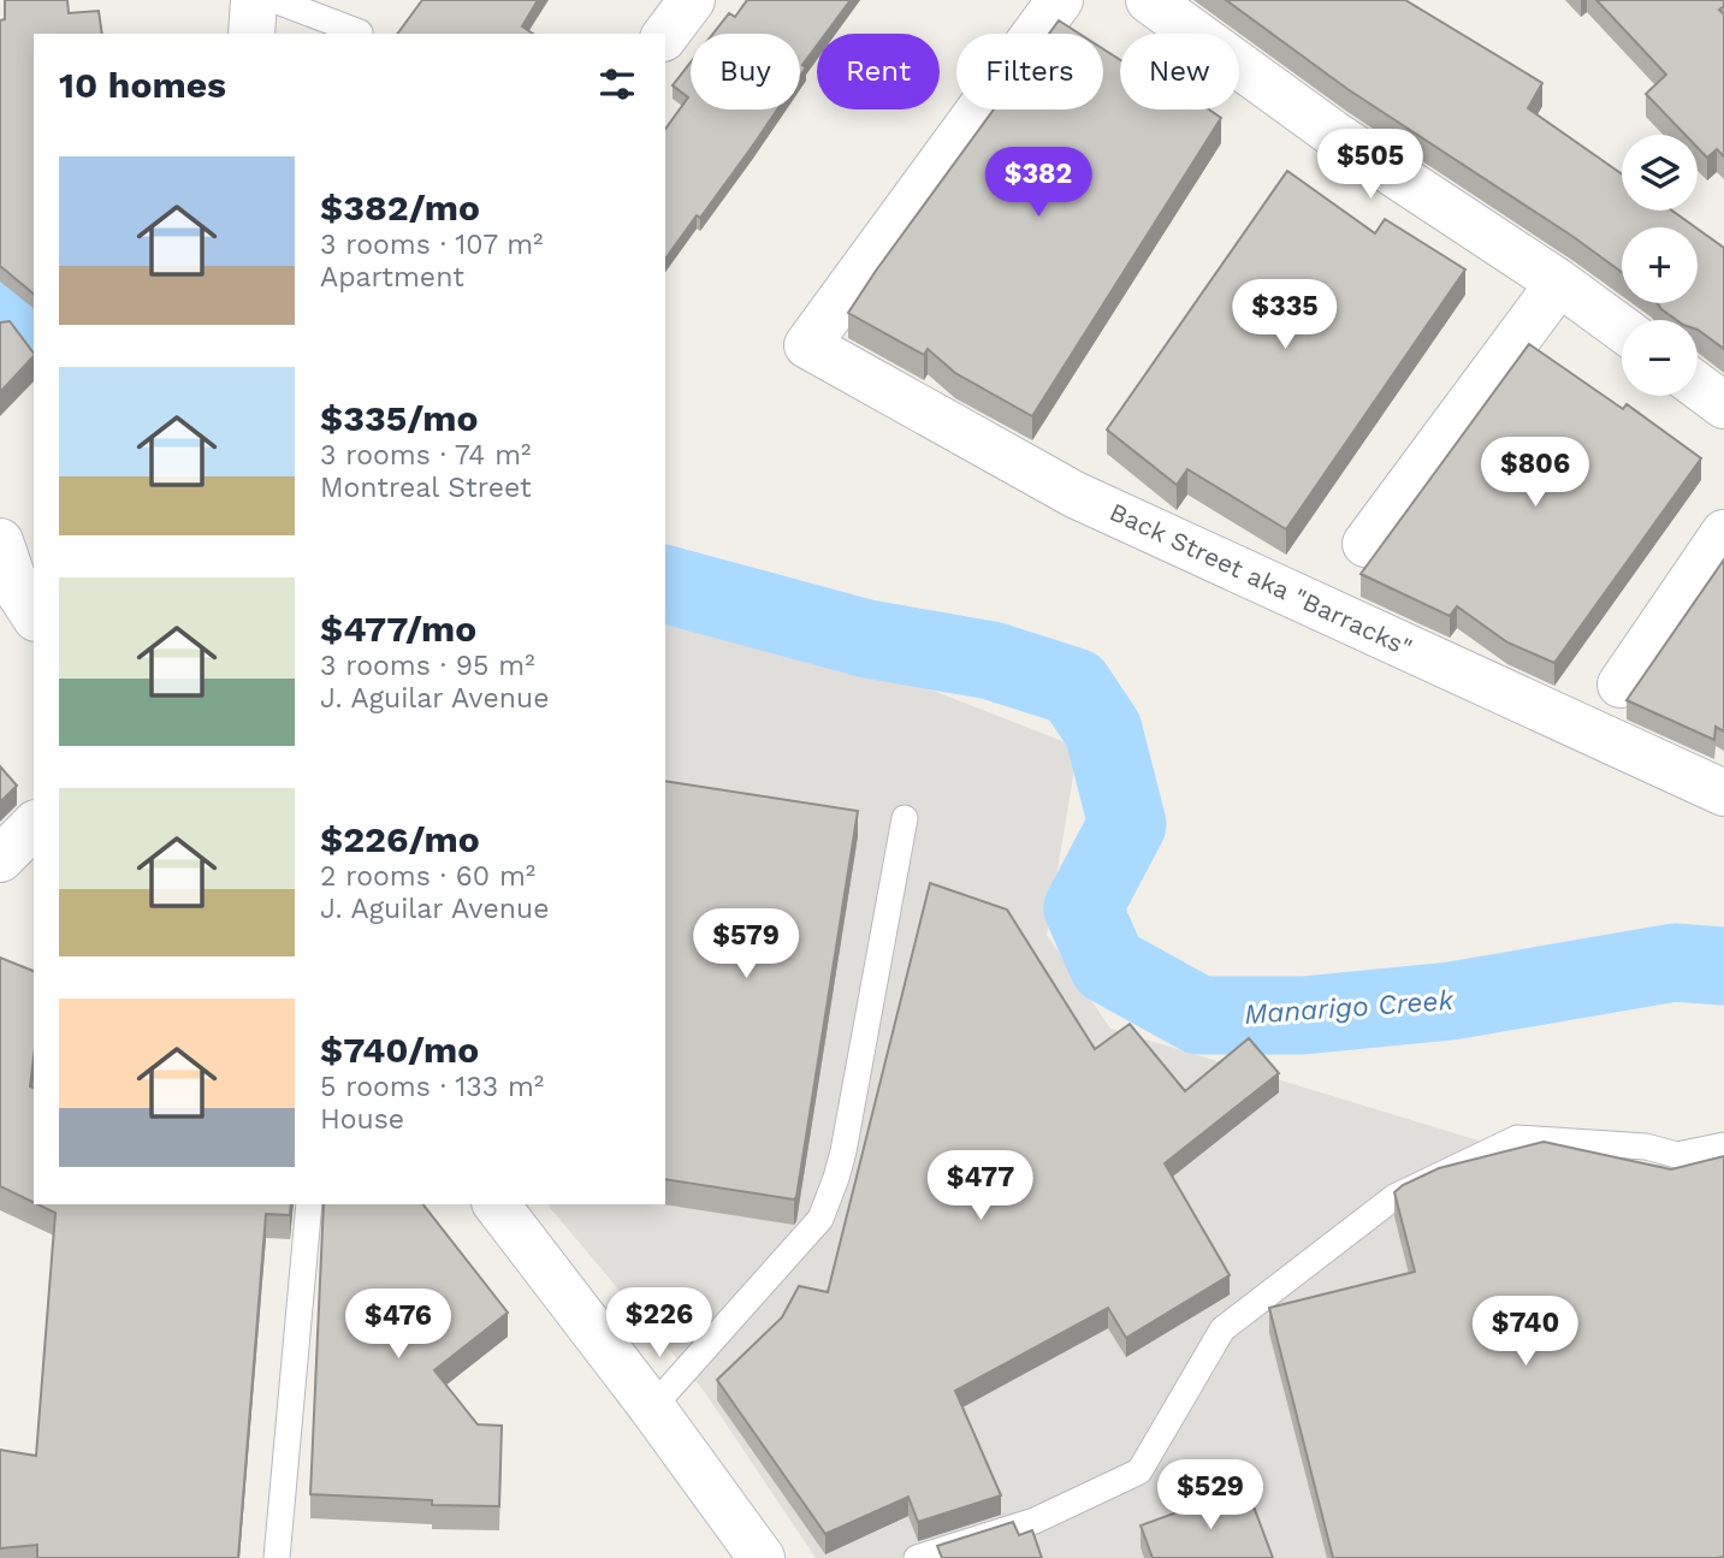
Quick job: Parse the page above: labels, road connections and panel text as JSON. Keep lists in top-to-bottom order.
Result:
{
  "streets": {
    "street": ["Back Street aka \"Barracks\""]
  },
  "water": ["Manarigo Creek"],
  "page": {
    "chip": [
      "Buy",
      "Rent",
      "Filters",
      "New"
    ],
    "heading": "10 homes",
    "price": [
      "$505",
      "$382",
      "$335",
      "$806",
      "$579",
      "$477",
      "$226",
      "$476",
      "$740",
      "$529"
    ],
    "map_buttons": ["+", "−"],
    "list": [
      {
        "name": "$382/mo",
        "note": "3 rooms · 107 m² · Apartment"
      },
      {
        "name": "$335/mo",
        "note": "3 rooms · 74 m² · Montreal Street"
      },
      {
        "name": "$477/mo",
        "note": "3 rooms · 95 m² · J. Aguilar Avenue"
      },
      {
        "name": "$226/mo",
        "note": "2 rooms · 60 m² · J. Aguilar Avenue"
      },
      {
        "name": "$740/mo",
        "note": "5 rooms · 133 m² · House"
      }
    ]
  }
}
